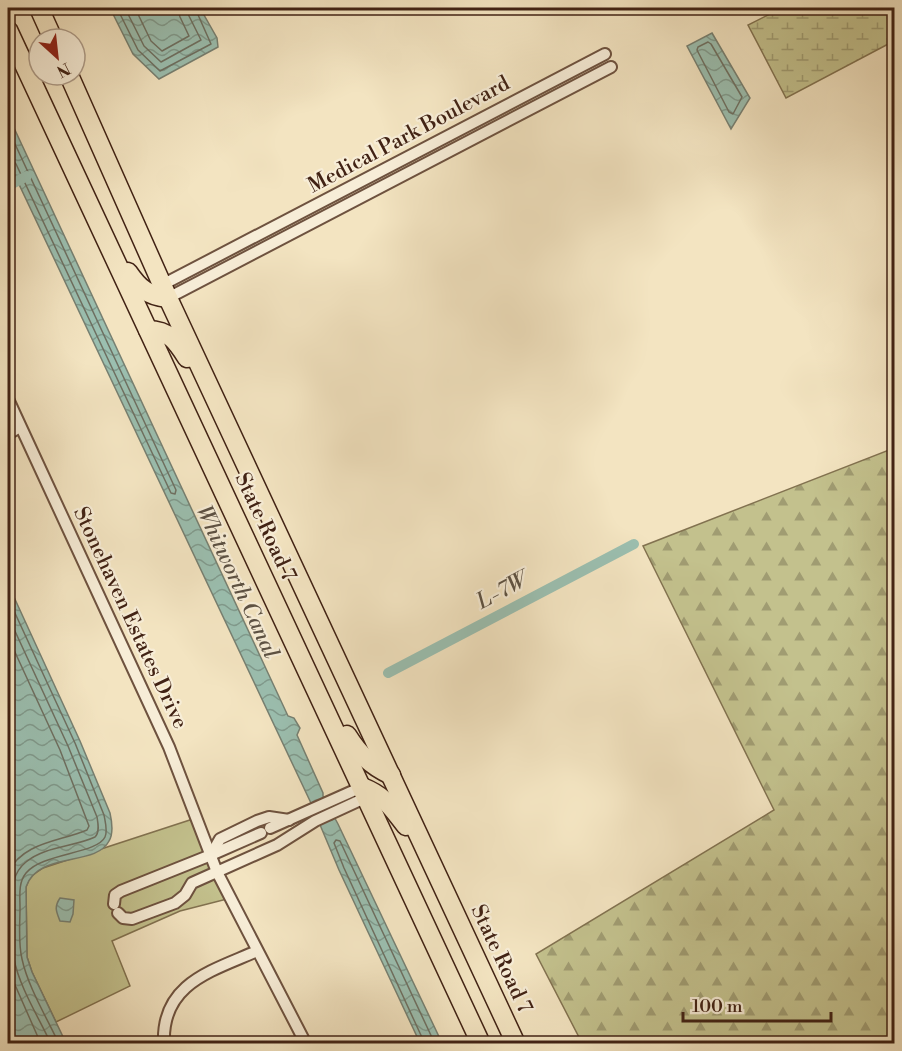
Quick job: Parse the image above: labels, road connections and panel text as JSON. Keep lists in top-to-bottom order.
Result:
{
  "streets": {
    "main road": ["State Road 7"],
    "street": ["Medical Park Boulevard", "Stonehaven Estates Drive"]
  },
  "crossings": [
    ["Medical Park Boulevard", "State Road 7"]
  ],
  "water": ["Whitworth Canal", "L-7W"],
  "scale_bar": "100 m",
  "north": "bottom right"
}
